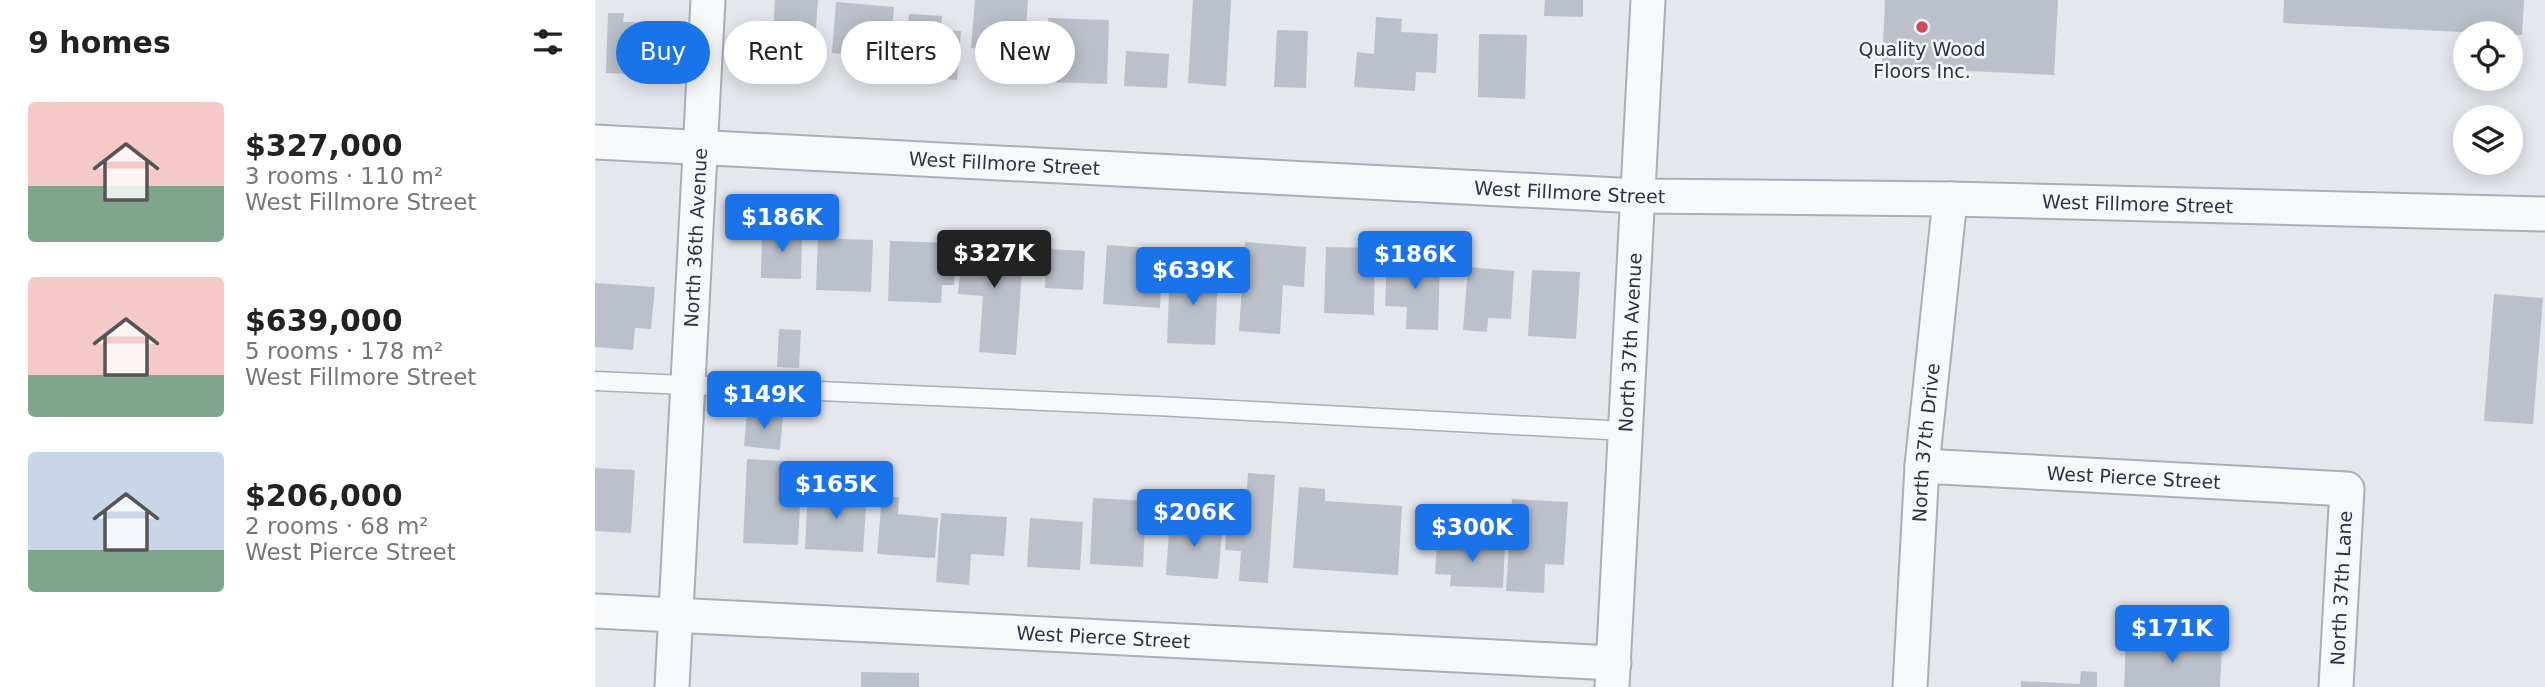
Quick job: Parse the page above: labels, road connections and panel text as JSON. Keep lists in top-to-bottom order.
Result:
{
  "streets": {
    "street": [
      "West Fillmore Street",
      "North 36th Avenue",
      "North 37th Avenue",
      "North 37th Drive",
      "West Pierce Street",
      "North 37th Lane"
    ]
  },
  "crossings": [
    ["West Fillmore Street", "North 36th Avenue"],
    ["West Fillmore Street", "North 37th Avenue"],
    ["West Fillmore Street", "North 37th Drive"],
    ["North 36th Avenue", "West Pierce Street"],
    ["North 37th Avenue", "West Pierce Street"],
    ["North 37th Drive", "West Pierce Street"],
    ["West Pierce Street", "North 37th Lane"]
  ],
  "places": ["Quality Wood Floors Inc."],
  "page": {
    "heading": "9 homes",
    "chip": [
      "Buy",
      "Rent",
      "Filters",
      "New"
    ],
    "list": [
      {
        "name": "$327,000",
        "note": "3 rooms · 110 m² · West Fillmore Street"
      },
      {
        "name": "$639,000",
        "note": "5 rooms · 178 m² · West Fillmore Street"
      },
      {
        "name": "$206,000",
        "note": "2 rooms · 68 m² · West Pierce Street"
      }
    ],
    "price": [
      "$186K",
      "$327K",
      "$186K",
      "$639K",
      "$149K",
      "$165K",
      "$206K",
      "$300K",
      "$171K"
    ]
  }
}
